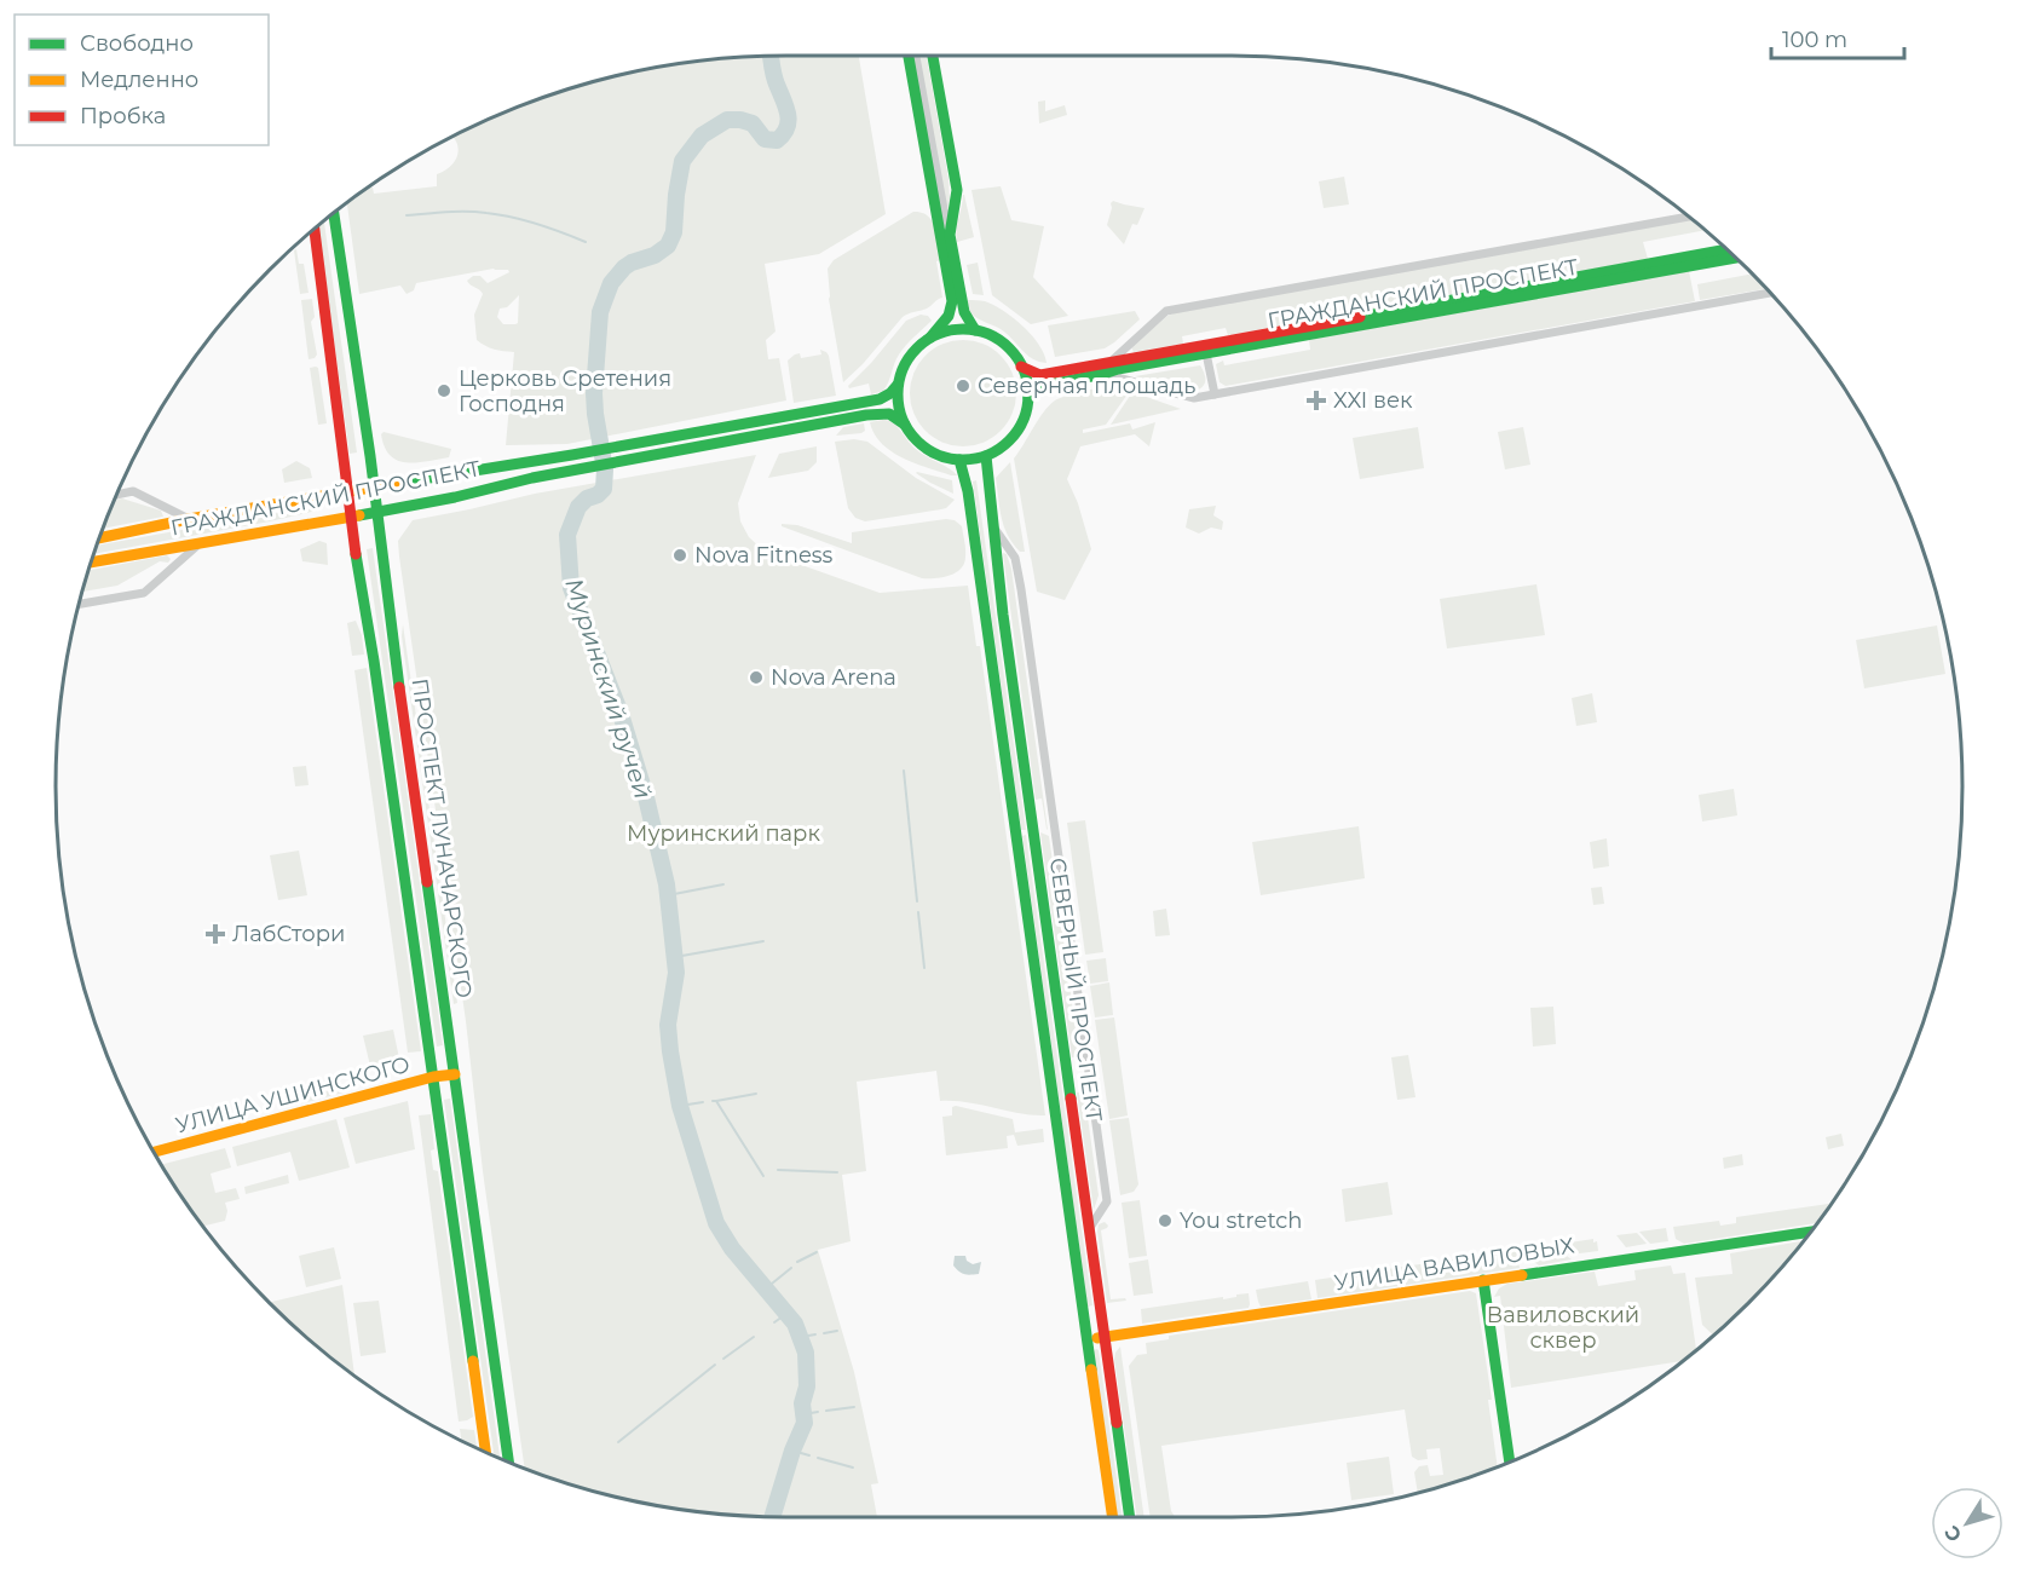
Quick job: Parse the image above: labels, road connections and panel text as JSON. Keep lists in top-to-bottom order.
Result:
{
  "streets": {
    "main road": [
      "ГРАЖДАНСКИЙ ПРОСПЕКТ",
      "ПРОСПЕКТ ЛУНАЧАРСКОГО",
      "СЕВЕРНЫЙ ПРОСПЕКТ",
      "УЛИЦА УШИНСКОГО",
      "УЛИЦА ВАВИЛОВЫХ"
    ]
  },
  "crossings": [
    ["ГРАЖДАНСКИЙ ПРОСПЕКТ", "ПРОСПЕКТ ЛУНАЧАРСКОГО"],
    ["ГРАЖДАНСКИЙ ПРОСПЕКТ", "СЕВЕРНЫЙ ПРОСПЕКТ"],
    ["ПРОСПЕКТ ЛУНАЧАРСКОГО", "УЛИЦА УШИНСКОГО"],
    ["СЕВЕРНЫЙ ПРОСПЕКТ", "УЛИЦА ВАВИЛОВЫХ"]
  ],
  "water": ["Муринский ручей"],
  "parks": ["Муринский парк", "Вавиловский сквер"],
  "places": {
    "other": [
      "Северная площадь",
      "Церковь Сретения Господня",
      "Nova Fitness",
      "Nova Arena",
      "You stretch"
    ],
    "health": ["XXI век", "ЛабСтори"]
  },
  "legend": ["Свободно", "Медленно", "Пробка"],
  "scale_bar": "100 m",
  "north": "bottom left"
}
